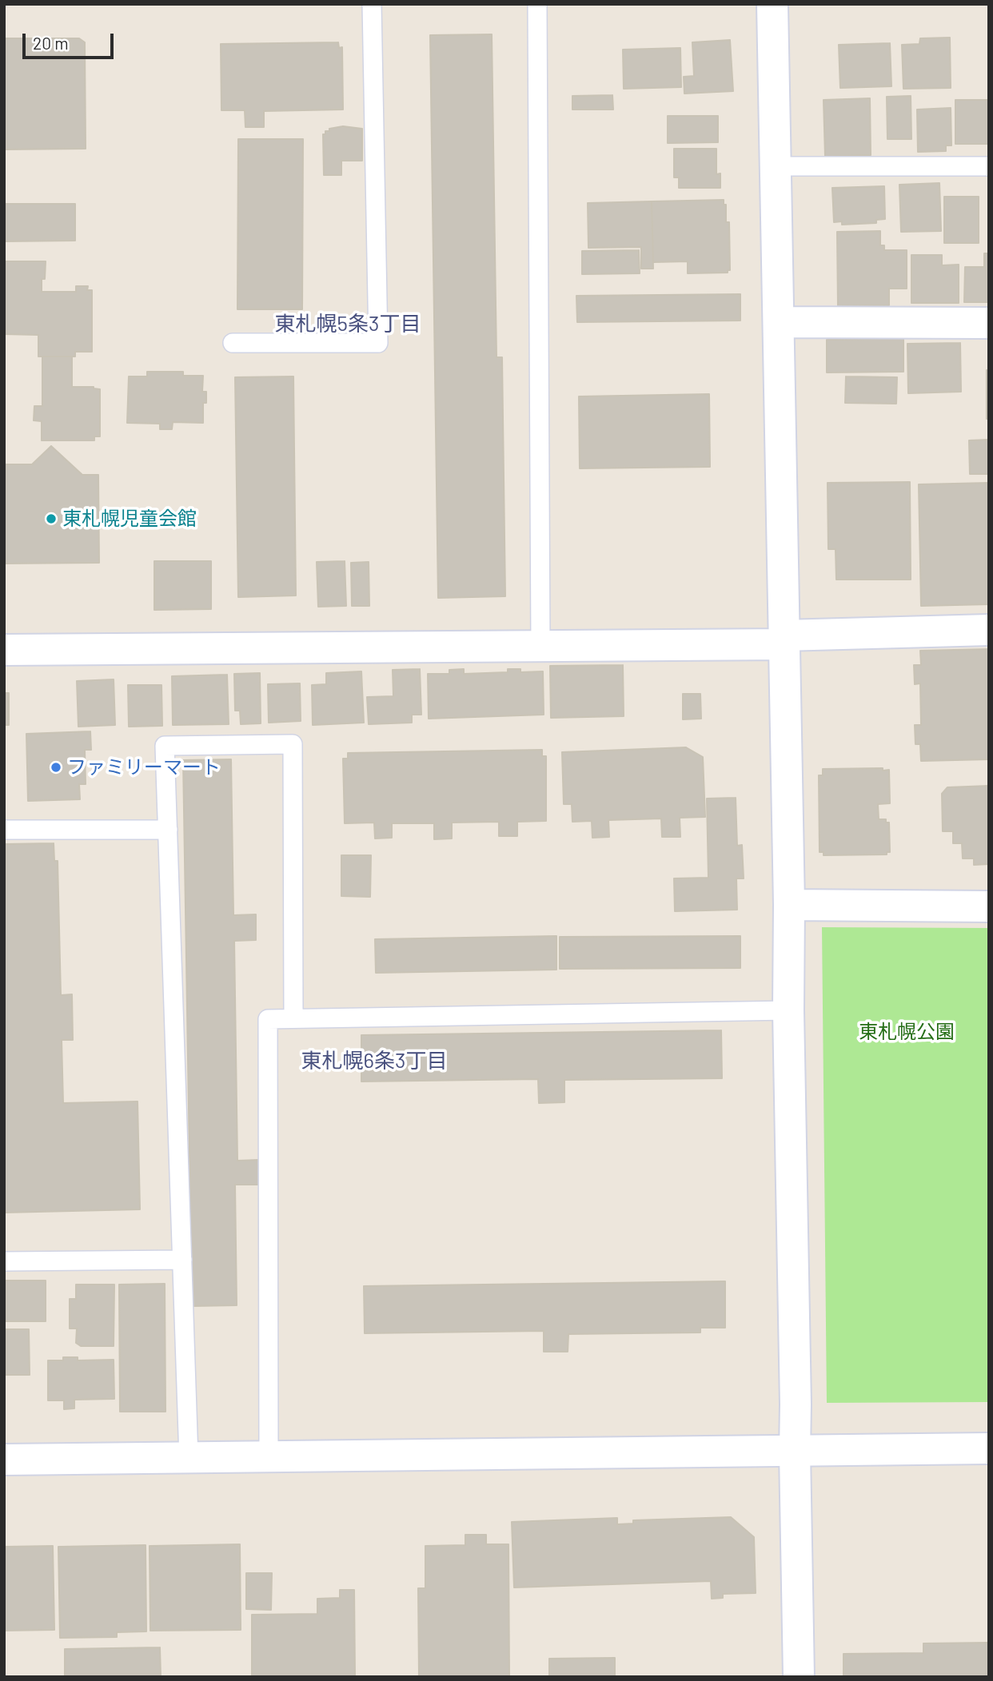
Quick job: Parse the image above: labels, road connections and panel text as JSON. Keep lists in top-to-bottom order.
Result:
{
  "districts": ["東札幌5条3丁目", "東札幌6条3丁目"],
  "parks": ["東札幌公園"],
  "places": ["東札幌児童会館", "ファミリーマート"],
  "scale_bar": "20 m"
}
